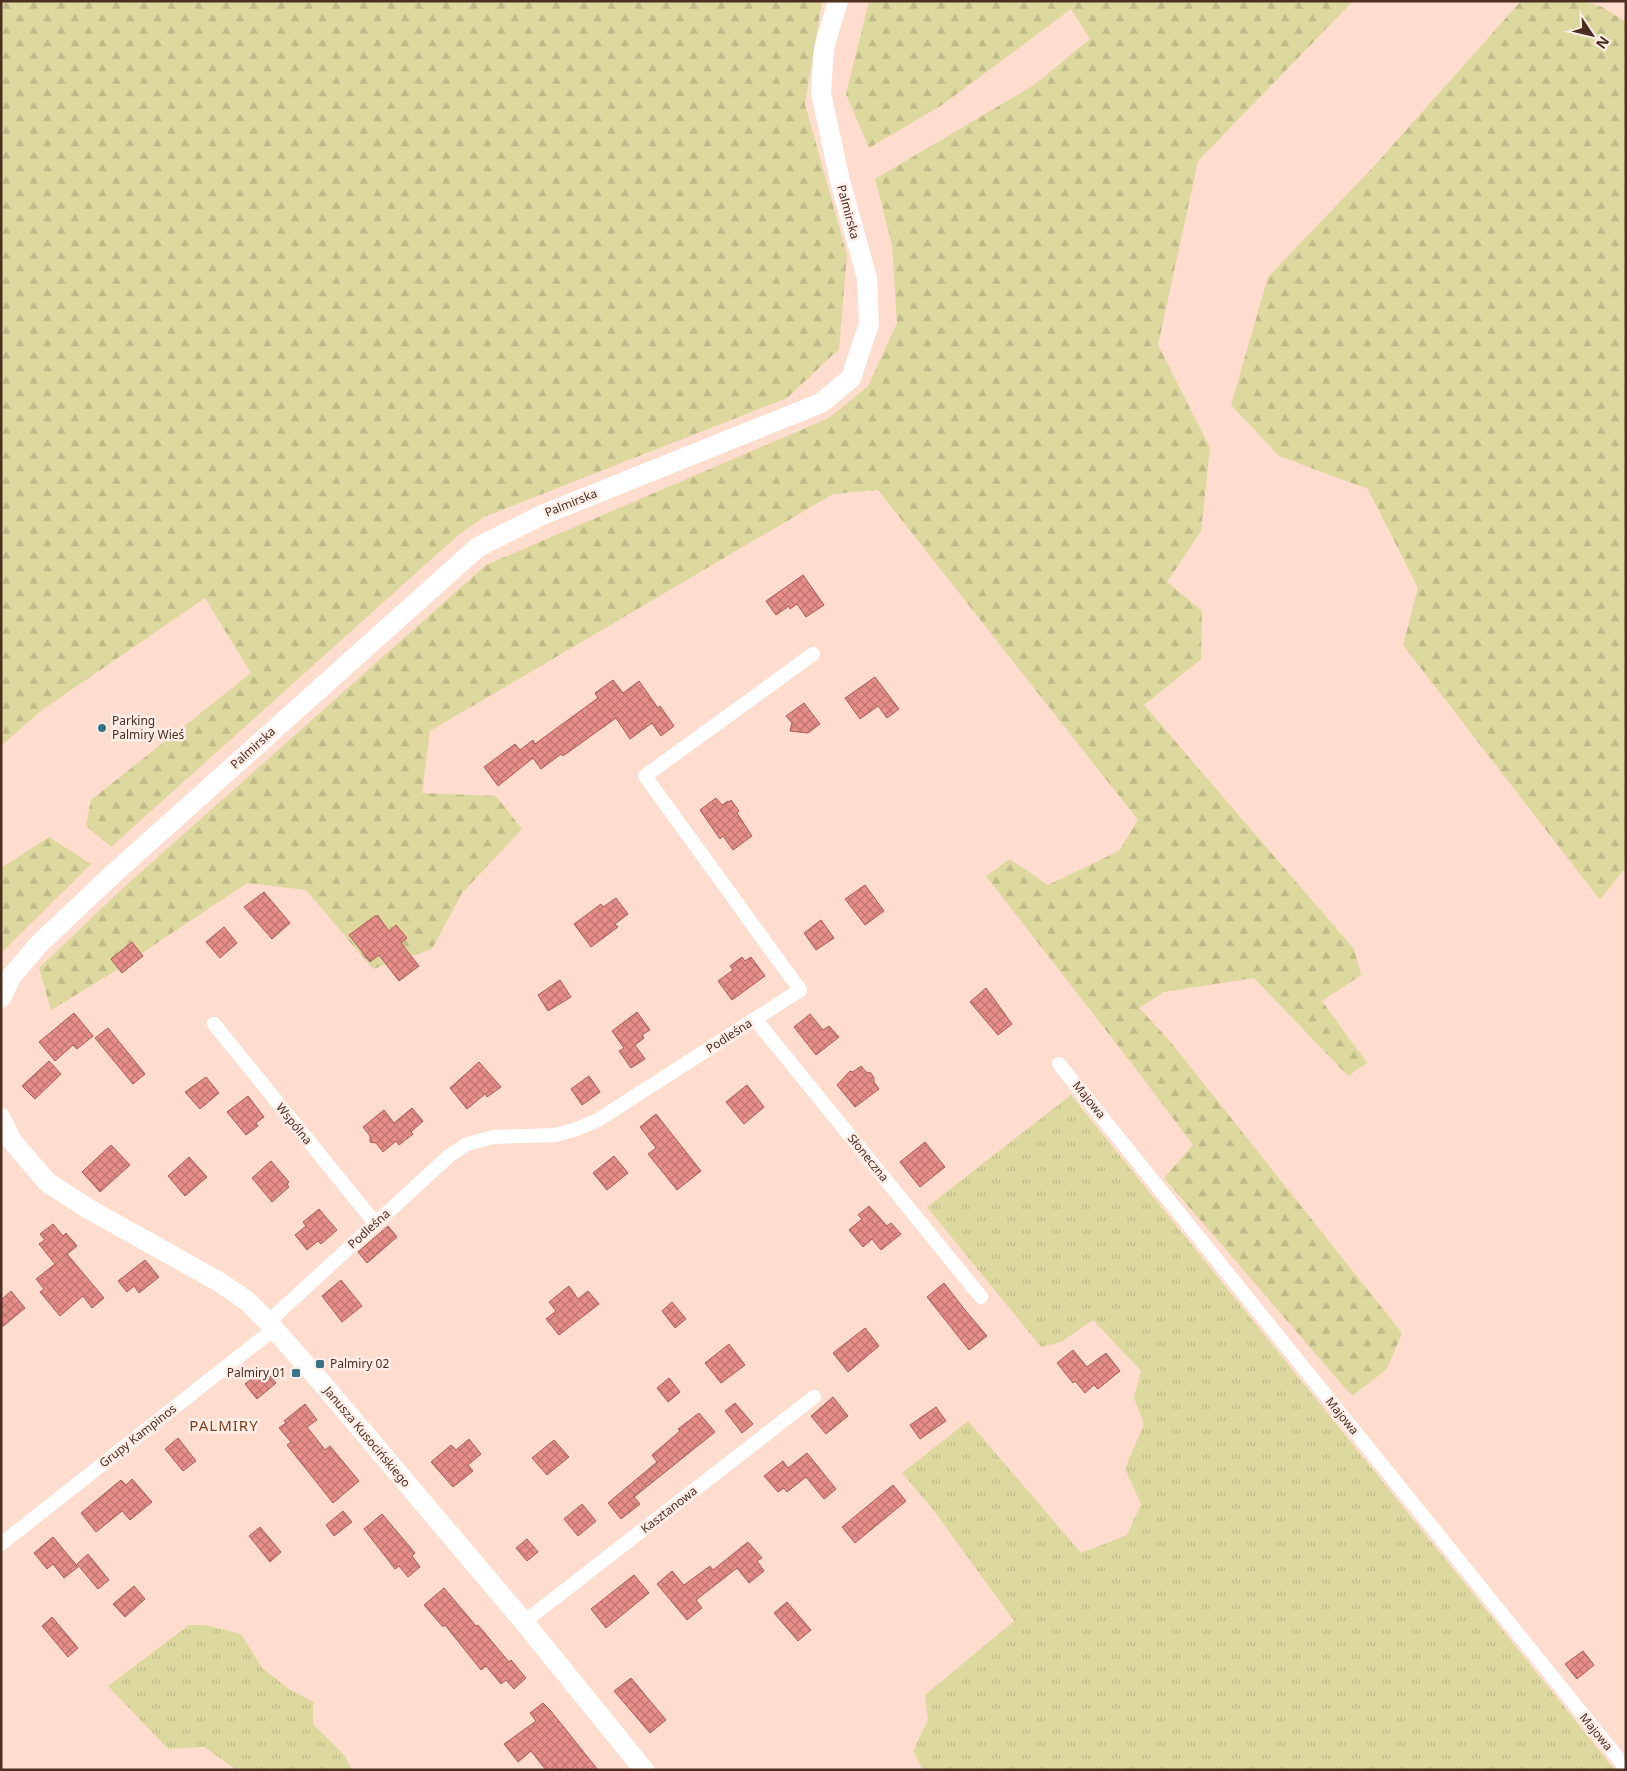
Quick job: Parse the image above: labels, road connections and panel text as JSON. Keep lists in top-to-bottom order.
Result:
{
  "streets": {
    "street": [
      "Palmirska",
      "Podleśna",
      "Majowa",
      "Wspólna",
      "Słoneczna",
      "Grupy Kampinos",
      "Janusza Kusocińskiego",
      "Kasztanowa"
    ]
  },
  "crossings": [
    ["Podleśna", "Wspólna"],
    ["Podleśna", "Słoneczna"],
    ["Podleśna", "Grupy Kampinos"],
    ["Podleśna", "Janusza Kusocińskiego"],
    ["Grupy Kampinos", "Janusza Kusocińskiego"],
    ["Janusza Kusocińskiego", "Kasztanowa"]
  ],
  "districts": ["PALMIRY"],
  "places": {
    "other": ["Parking Palmiry Wieś"],
    "transit": ["Palmiry 02", "Palmiry 01"]
  },
  "north": "bottom right"
}
